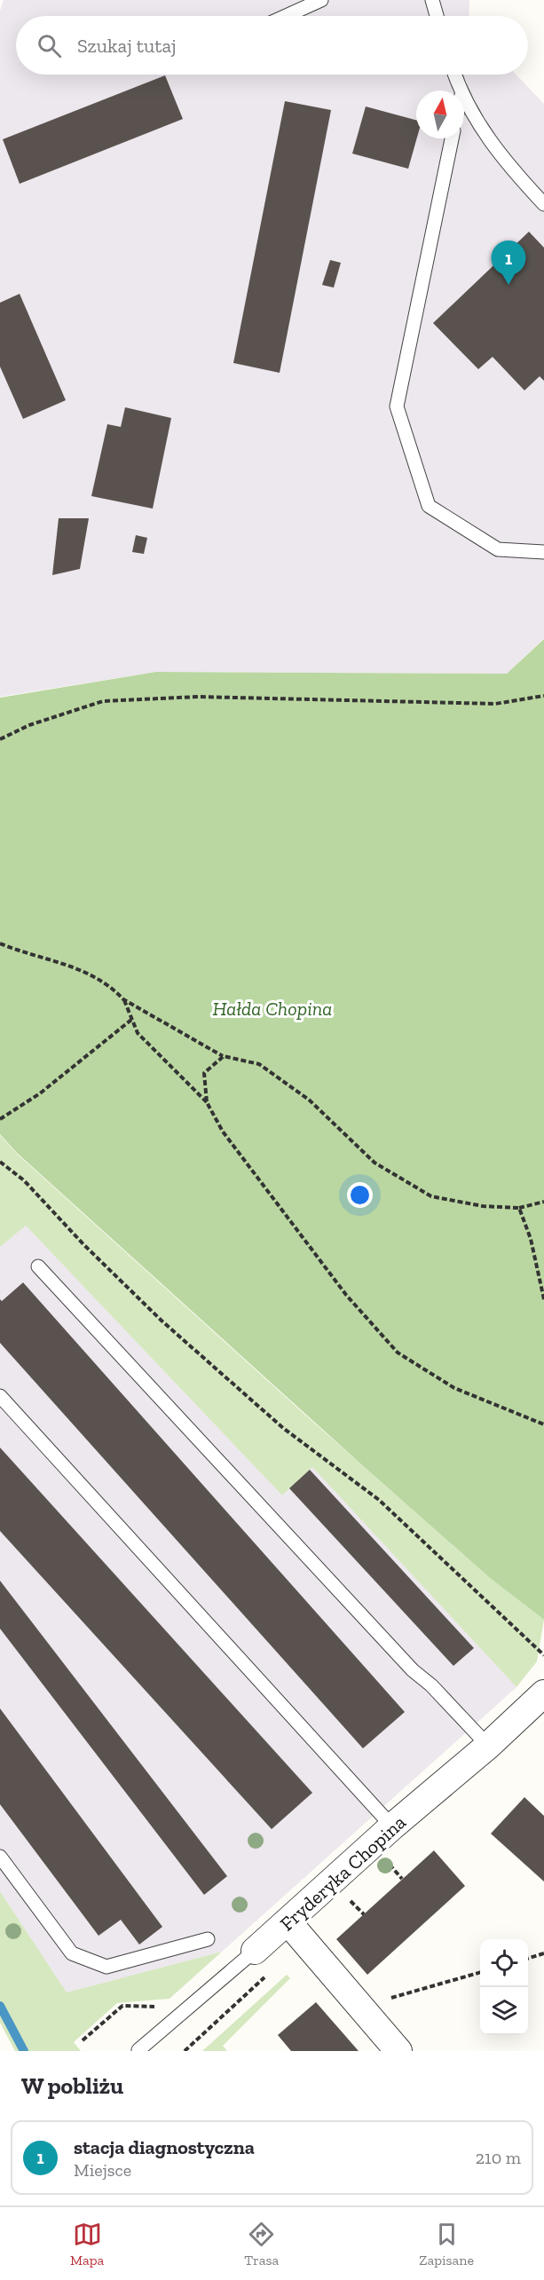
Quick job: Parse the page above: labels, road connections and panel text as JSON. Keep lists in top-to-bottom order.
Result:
{
  "streets": {
    "street": ["Fryderyka Chopina"]
  },
  "parks": ["Hałda Chopina"],
  "north": "top",
  "page": {
    "search": "Szukaj tutaj",
    "pins": "1",
    "heading": "W pobliżu",
    "list": [
      {
        "mark": "1",
        "name": "stacja diagnostyczna",
        "note": "Miejsce",
        "value": "210 m"
      }
    ],
    "nav": ["Mapa", "Trasa", "Zapisane"]
  }
}
